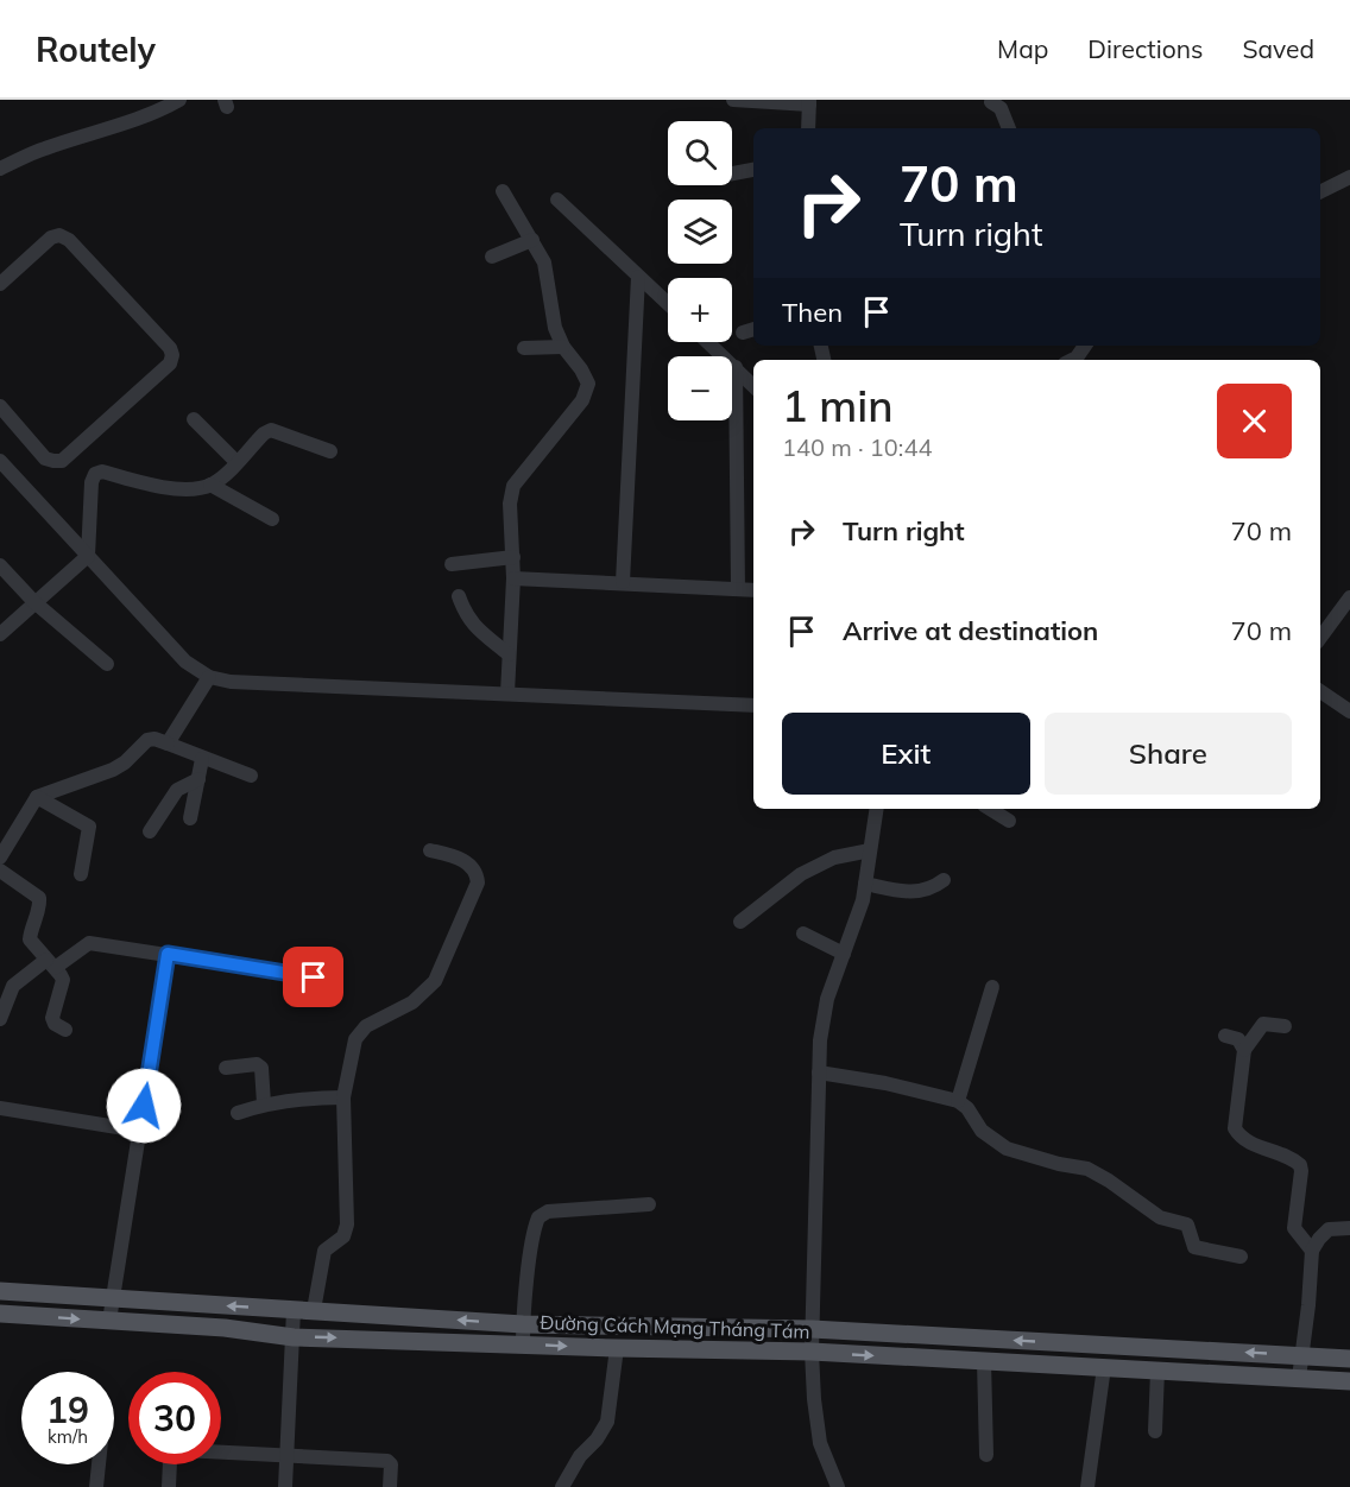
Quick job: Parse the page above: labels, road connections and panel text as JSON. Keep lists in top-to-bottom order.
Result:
{
  "streets": {
    "main road": ["Đường Cách Mạng Tháng Tám"]
  },
  "page": {
    "header": "Routely",
    "nav": ["Map", "Directions", "Saved"],
    "map_buttons": ["+", "−"],
    "turn": ["70 m", "Turn right"],
    "then": "Then",
    "heading": ["1 min", "140 m · 10:44"],
    "list": [
      {
        "name": "Turn right",
        "value": "70 m"
      },
      {
        "name": "Arrive at destination",
        "value": "70 m"
      }
    ],
    "buttons": ["Exit", "Share"],
    "speed": "19 km/h",
    "limit": "30"
  }
}
